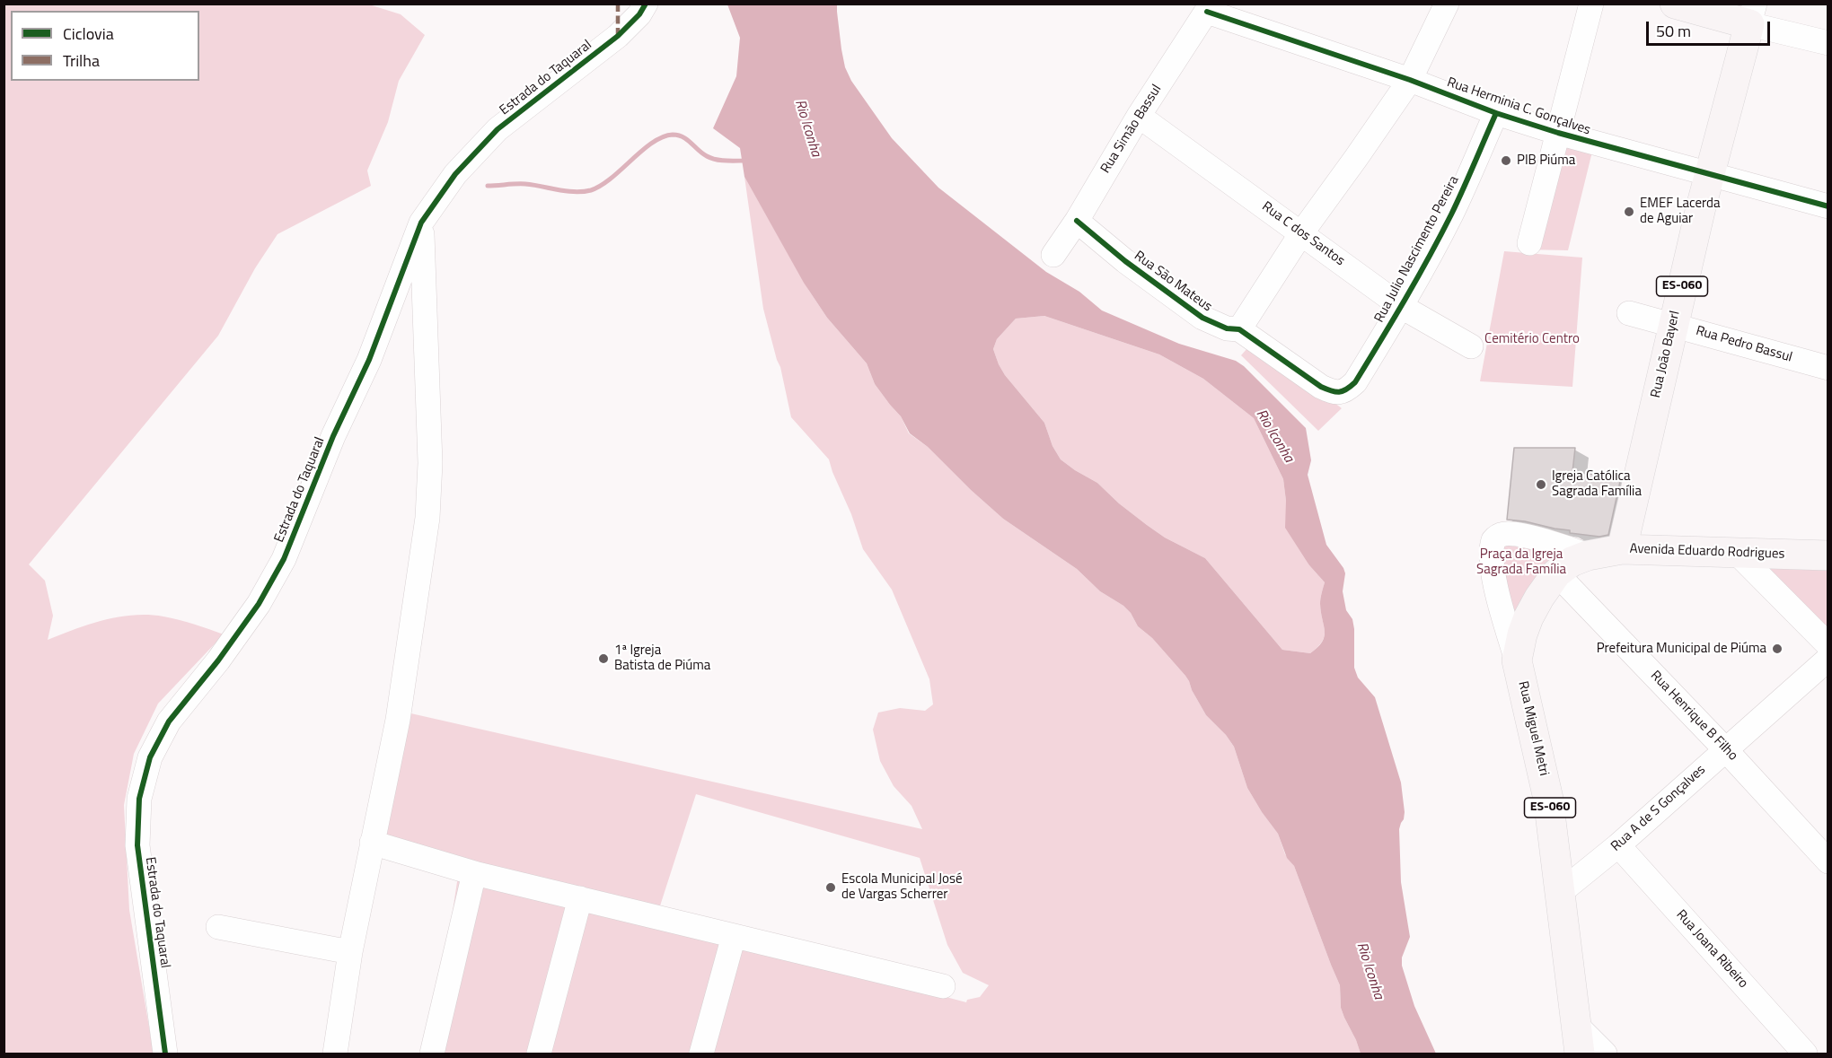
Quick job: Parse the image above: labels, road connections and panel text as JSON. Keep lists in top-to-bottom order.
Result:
{
  "streets": {
    "main road": [
      "ES-060",
      "Rua João Bayerl",
      "Avenida Eduardo Rodrigues",
      "Rua Miguel Metri"
    ],
    "street": [
      "Estrada do Taquaral",
      "Rua Herminia C. Gonçalves",
      "Rua Simão Bassul",
      "Rua C dos Santos",
      "Rua Julio Nascimento Pereira",
      "Rua São Mateus",
      "Rua Pedro Bassul",
      "Rua Henrique B Filho",
      "Rua A de S Gonçalves",
      "Rua Joana Ribeiro"
    ]
  },
  "crossings": [
    ["Rua Herminia C. Gonçalves", "Rua Simão Bassul"],
    ["Rua Herminia C. Gonçalves", "Rua Julio Nascimento Pereira"],
    ["Rua Herminia C. Gonçalves", "Rua João Bayerl"],
    ["Rua Simão Bassul", "Rua C dos Santos"],
    ["Rua Simão Bassul", "Rua São Mateus"],
    ["Rua C dos Santos", "Rua Julio Nascimento Pereira"],
    ["Rua Julio Nascimento Pereira", "Rua São Mateus"],
    ["Rua Pedro Bassul", "Rua João Bayerl"],
    ["Rua João Bayerl", "Avenida Eduardo Rodrigues"],
    ["Avenida Eduardo Rodrigues", "Rua Henrique B Filho"],
    ["Avenida Eduardo Rodrigues", "Rua Miguel Metri"],
    ["Rua Henrique B Filho", "Rua Miguel Metri"],
    ["Rua Henrique B Filho", "Rua A de S Gonçalves"],
    ["Rua Miguel Metri", "Rua A de S Gonçalves"],
    ["Rua A de S Gonçalves", "Rua Joana Ribeiro"]
  ],
  "water": ["Rio Iconha"],
  "parks": ["Cemitério Centro", "Praça da Igreja Sagrada Família"],
  "places": [
    "PIB Piúma",
    "EMEF Lacerda de Aguiar",
    "Igreja Católica Sagrada Família",
    "Prefeitura Municipal de Piúma",
    "1ª Igreja Batista de Piúma",
    "Escola Municipal José de Vargas Scherrer"
  ],
  "legend": ["Ciclovia", "Trilha"],
  "scale_bar": "50 m"
}
